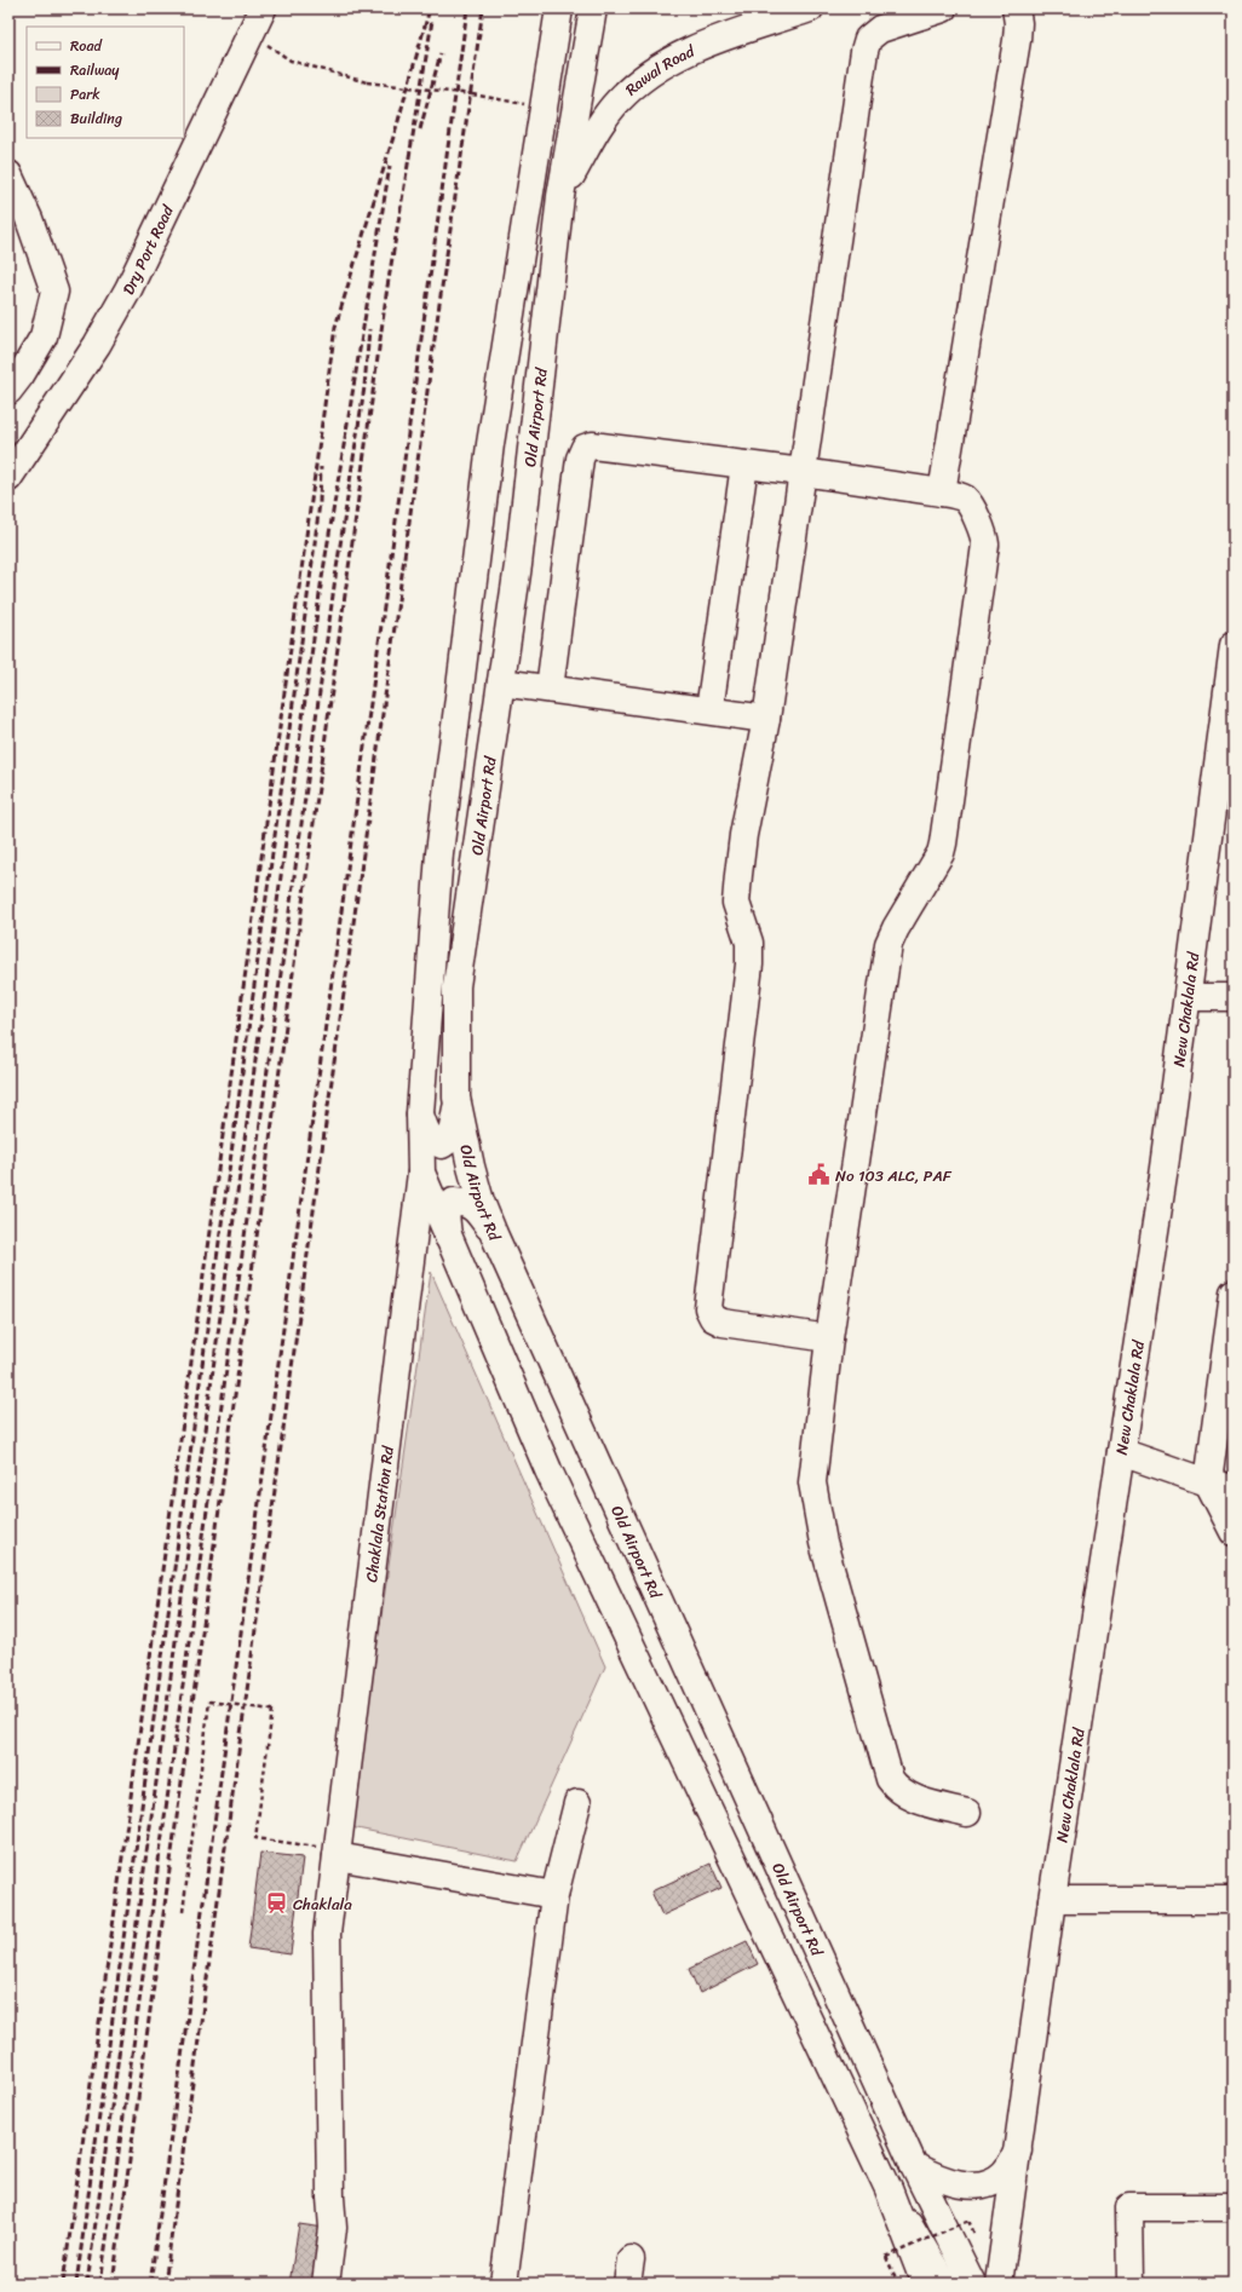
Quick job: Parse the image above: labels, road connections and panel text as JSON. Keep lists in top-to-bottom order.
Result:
{
  "streets": {
    "main road": [
      "Rawal Road",
      "Dry Port Road",
      "Old Airport Rd",
      "New Chaklala Rd",
      "Chaklala Station Rd"
    ]
  },
  "crossings": [
    ["Rawal Road", "Old Airport Rd"],
    ["Old Airport Rd", "New Chaklala Rd"]
  ],
  "places": {
    "public building": ["No 103 ALC, PAF"],
    "station": ["Chaklala"]
  },
  "legend": [
    "Road",
    "Railway",
    "Park",
    "Building"
  ]
}
